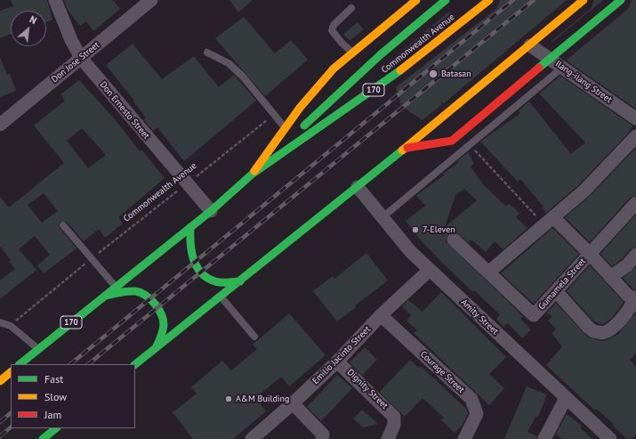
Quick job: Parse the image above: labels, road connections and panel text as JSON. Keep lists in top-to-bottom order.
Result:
{
  "streets": {
    "main road": ["Commonwealth Avenue", "170"],
    "street": [
      "Don Jose Street",
      "Ilang-ilang Street",
      "Don Ernesto Street",
      "Gumamela Street",
      "Amity Street",
      "Emilio Jacinto Street",
      "Courage Street",
      "Dignity Street"
    ]
  },
  "crossings": [
    ["Commonwealth Avenue", "Don Ernesto Street"],
    ["Don Jose Street", "Don Ernesto Street"],
    ["Amity Street", "Emilio Jacinto Street"],
    ["Emilio Jacinto Street", "Courage Street"],
    ["Emilio Jacinto Street", "Dignity Street"]
  ],
  "places": ["Batasan", "7-Eleven", "A&M Building"],
  "legend": ["Fast", "Slow", "Jam"],
  "north": "top right"
}
